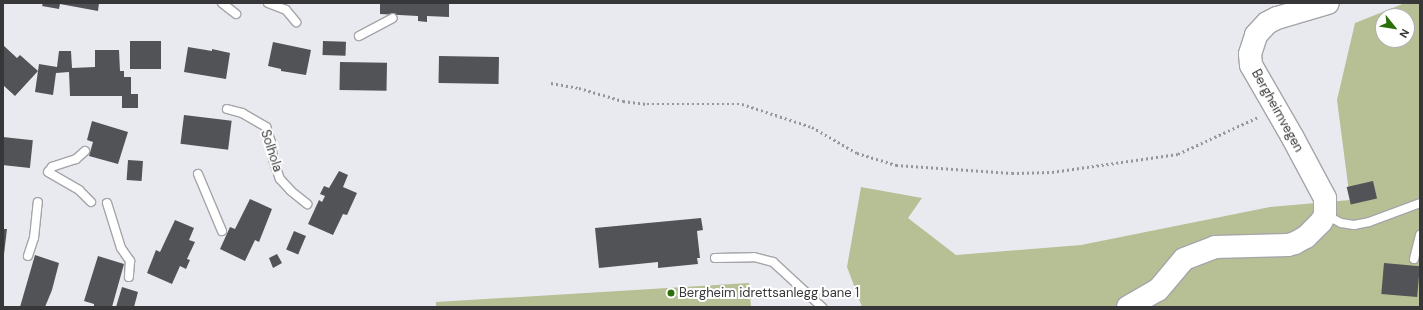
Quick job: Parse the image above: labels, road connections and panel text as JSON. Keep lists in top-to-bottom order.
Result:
{
  "streets": {
    "street": ["Bergheimvegen"],
    "lane": ["Solhola"]
  },
  "places": ["Bergheim idrettsanlegg bane 1"],
  "north": "bottom right"
}
